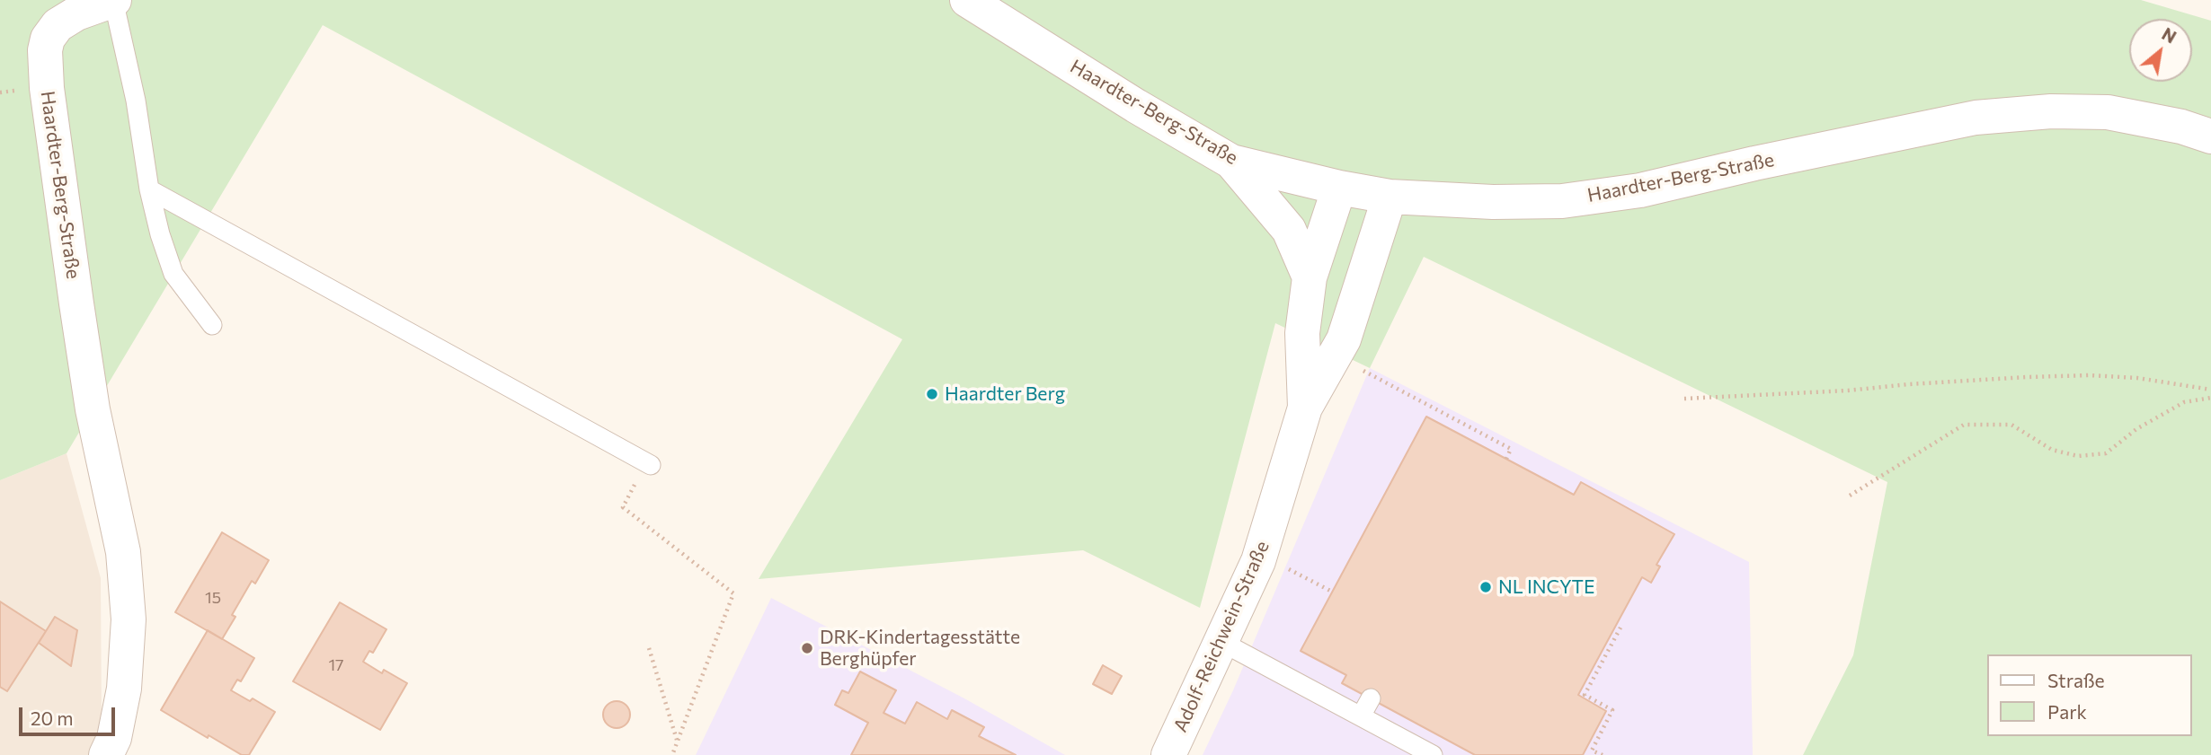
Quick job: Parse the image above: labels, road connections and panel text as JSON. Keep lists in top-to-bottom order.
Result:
{
  "streets": {
    "street": ["Haardter-Berg-Straße", "Adolf-Reichwein-Straße"]
  },
  "crossings": [
    ["Haardter-Berg-Straße", "Adolf-Reichwein-Straße"]
  ],
  "places": ["Haardter Berg", "NL INCYTE", "DRK-Kindertagesstätte Berghüpfer"],
  "house_numbers": ["15", "17"],
  "legend": ["Straße", "Park"],
  "scale_bar": "20 m",
  "north": "top right"
}
